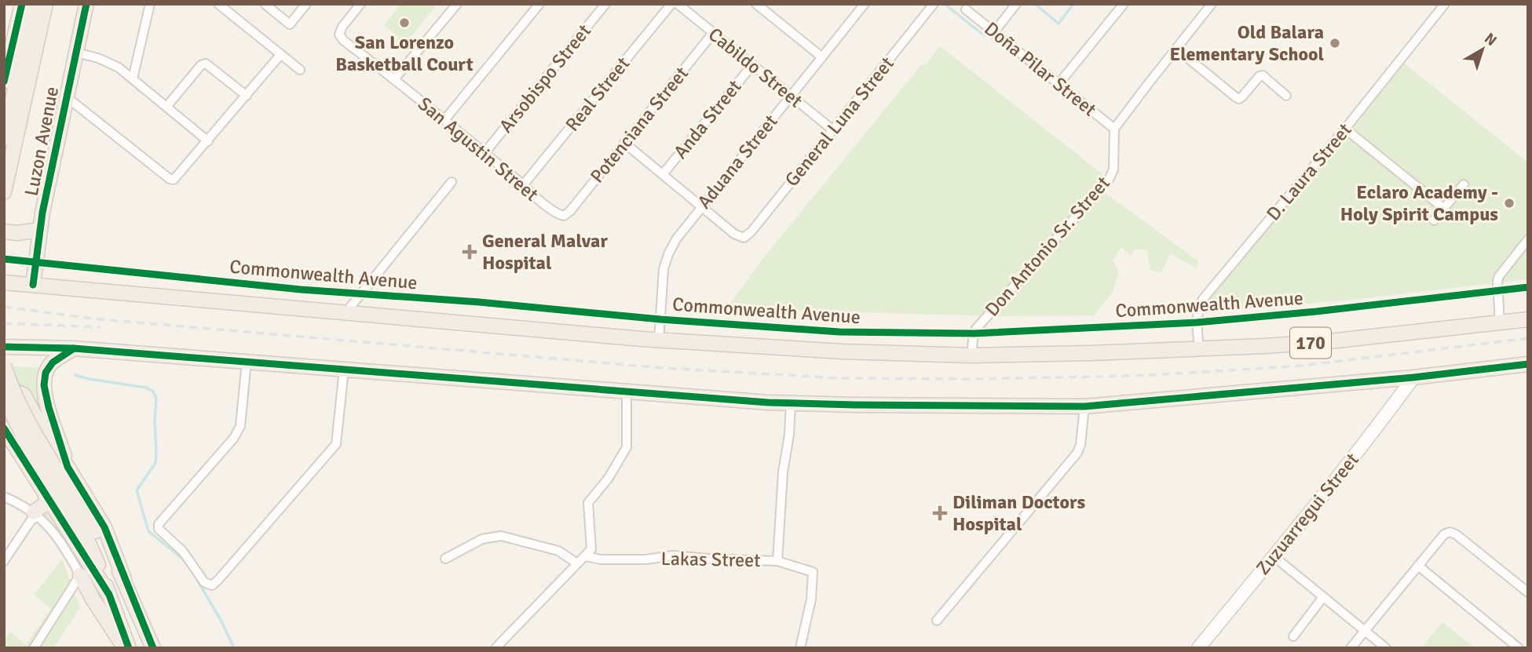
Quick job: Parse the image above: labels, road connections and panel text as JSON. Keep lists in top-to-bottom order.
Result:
{
  "streets": {
    "main road": ["Luzon Avenue", "Commonwealth Avenue", "170"],
    "street": [
      "Cabildo Street",
      "Doña Pilar Street",
      "Arsobispo Street",
      "Real Street",
      "Anda Street",
      "General Luna Street",
      "Potenciana Street",
      "San Agustin Street",
      "Aduana Street",
      "D. Laura Street",
      "Don Antonio Sr. Street",
      "Zuzuarregui Street",
      "Lakas Street"
    ]
  },
  "crossings": [
    ["Cabildo Street", "Anda Street"],
    ["Cabildo Street", "General Luna Street"],
    ["Cabildo Street", "Potenciana Street"],
    ["Cabildo Street", "Aduana Street"],
    ["Doña Pilar Street", "Don Antonio Sr. Street"],
    ["Arsobispo Street", "San Agustin Street"],
    ["Real Street", "San Agustin Street"],
    ["General Luna Street", "Aduana Street"],
    ["Potenciana Street", "San Agustin Street"],
    ["Luzon Avenue", "Commonwealth Avenue"],
    ["Aduana Street", "Commonwealth Avenue"],
    ["D. Laura Street", "Commonwealth Avenue"],
    ["Don Antonio Sr. Street", "Commonwealth Avenue"],
    ["170", "Zuzuarregui Street"],
    ["170", "Lakas Street"]
  ],
  "places": {
    "other": ["San Lorenzo Basketball Court", "Old Balara Elementary School", "Eclaro Academy - Holy Spirit Campus"],
    "health": ["General Malvar Hospital", "Diliman Doctors Hospital"]
  },
  "north": "top right"
}
